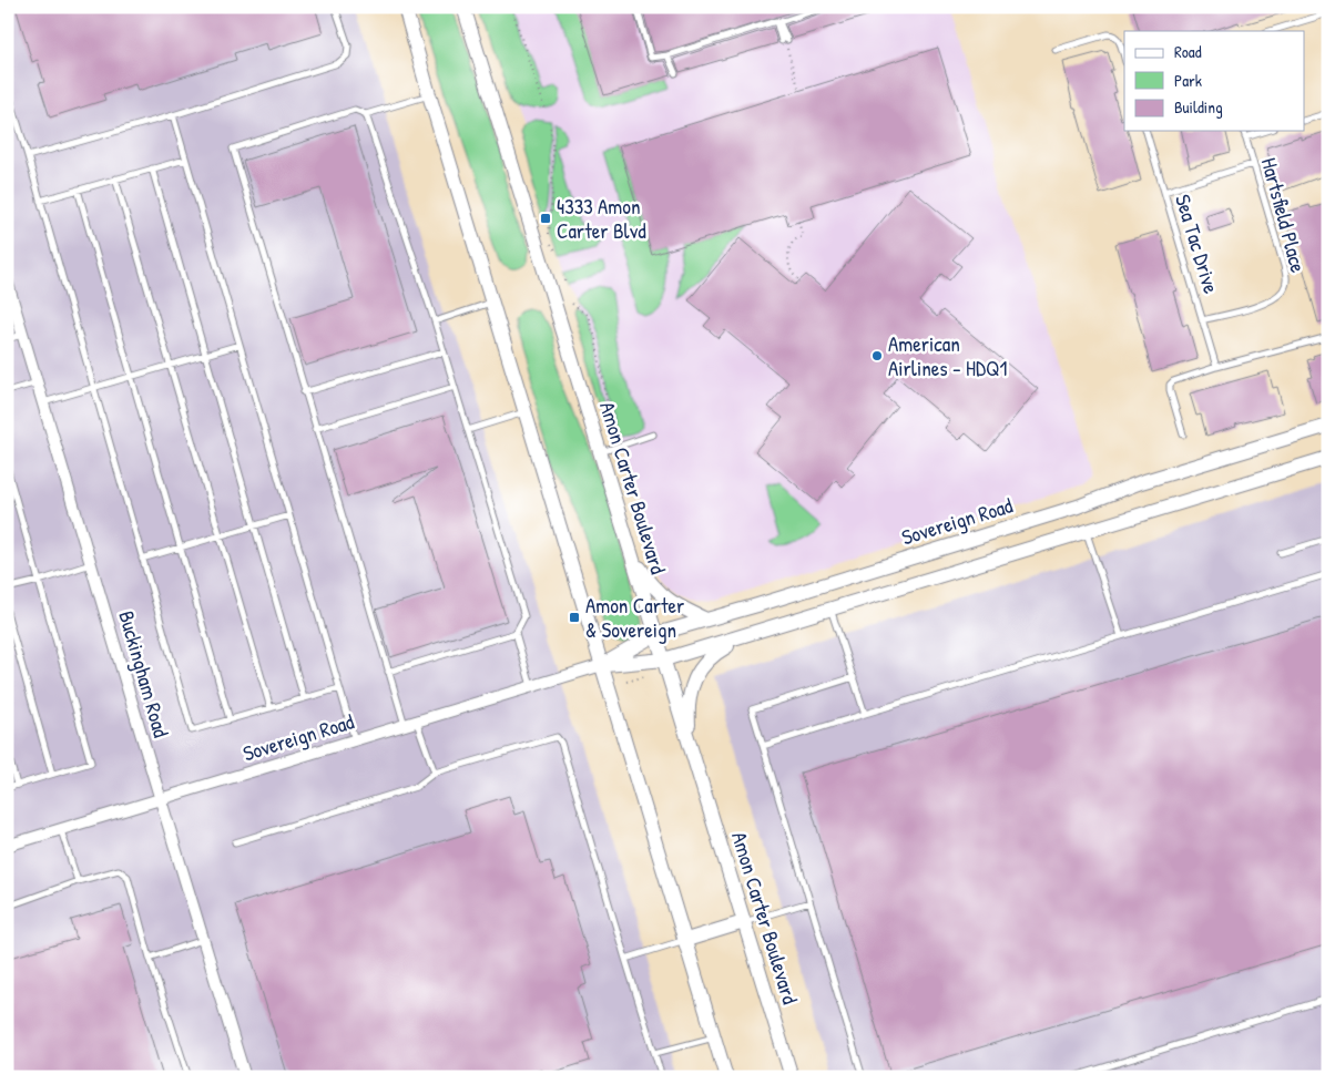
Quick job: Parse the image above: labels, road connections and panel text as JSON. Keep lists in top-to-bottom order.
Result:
{
  "streets": {
    "street": ["Amon Carter Boulevard", "Sovereign Road", "Buckingham Road"],
    "lane": ["Hartsfield Place", "Sea Tac Drive"]
  },
  "crossings": [
    ["Hartsfield Place", "Sea Tac Drive"],
    ["Amon Carter Boulevard", "Sovereign Road"],
    ["Sovereign Road", "Buckingham Road"]
  ],
  "places": {
    "transit": ["4333 Amon Carter Blvd", "Amon Carter & Sovereign"],
    "other": ["American Airlines - HDQ1"]
  },
  "legend": ["Road", "Park", "Building"]
}
